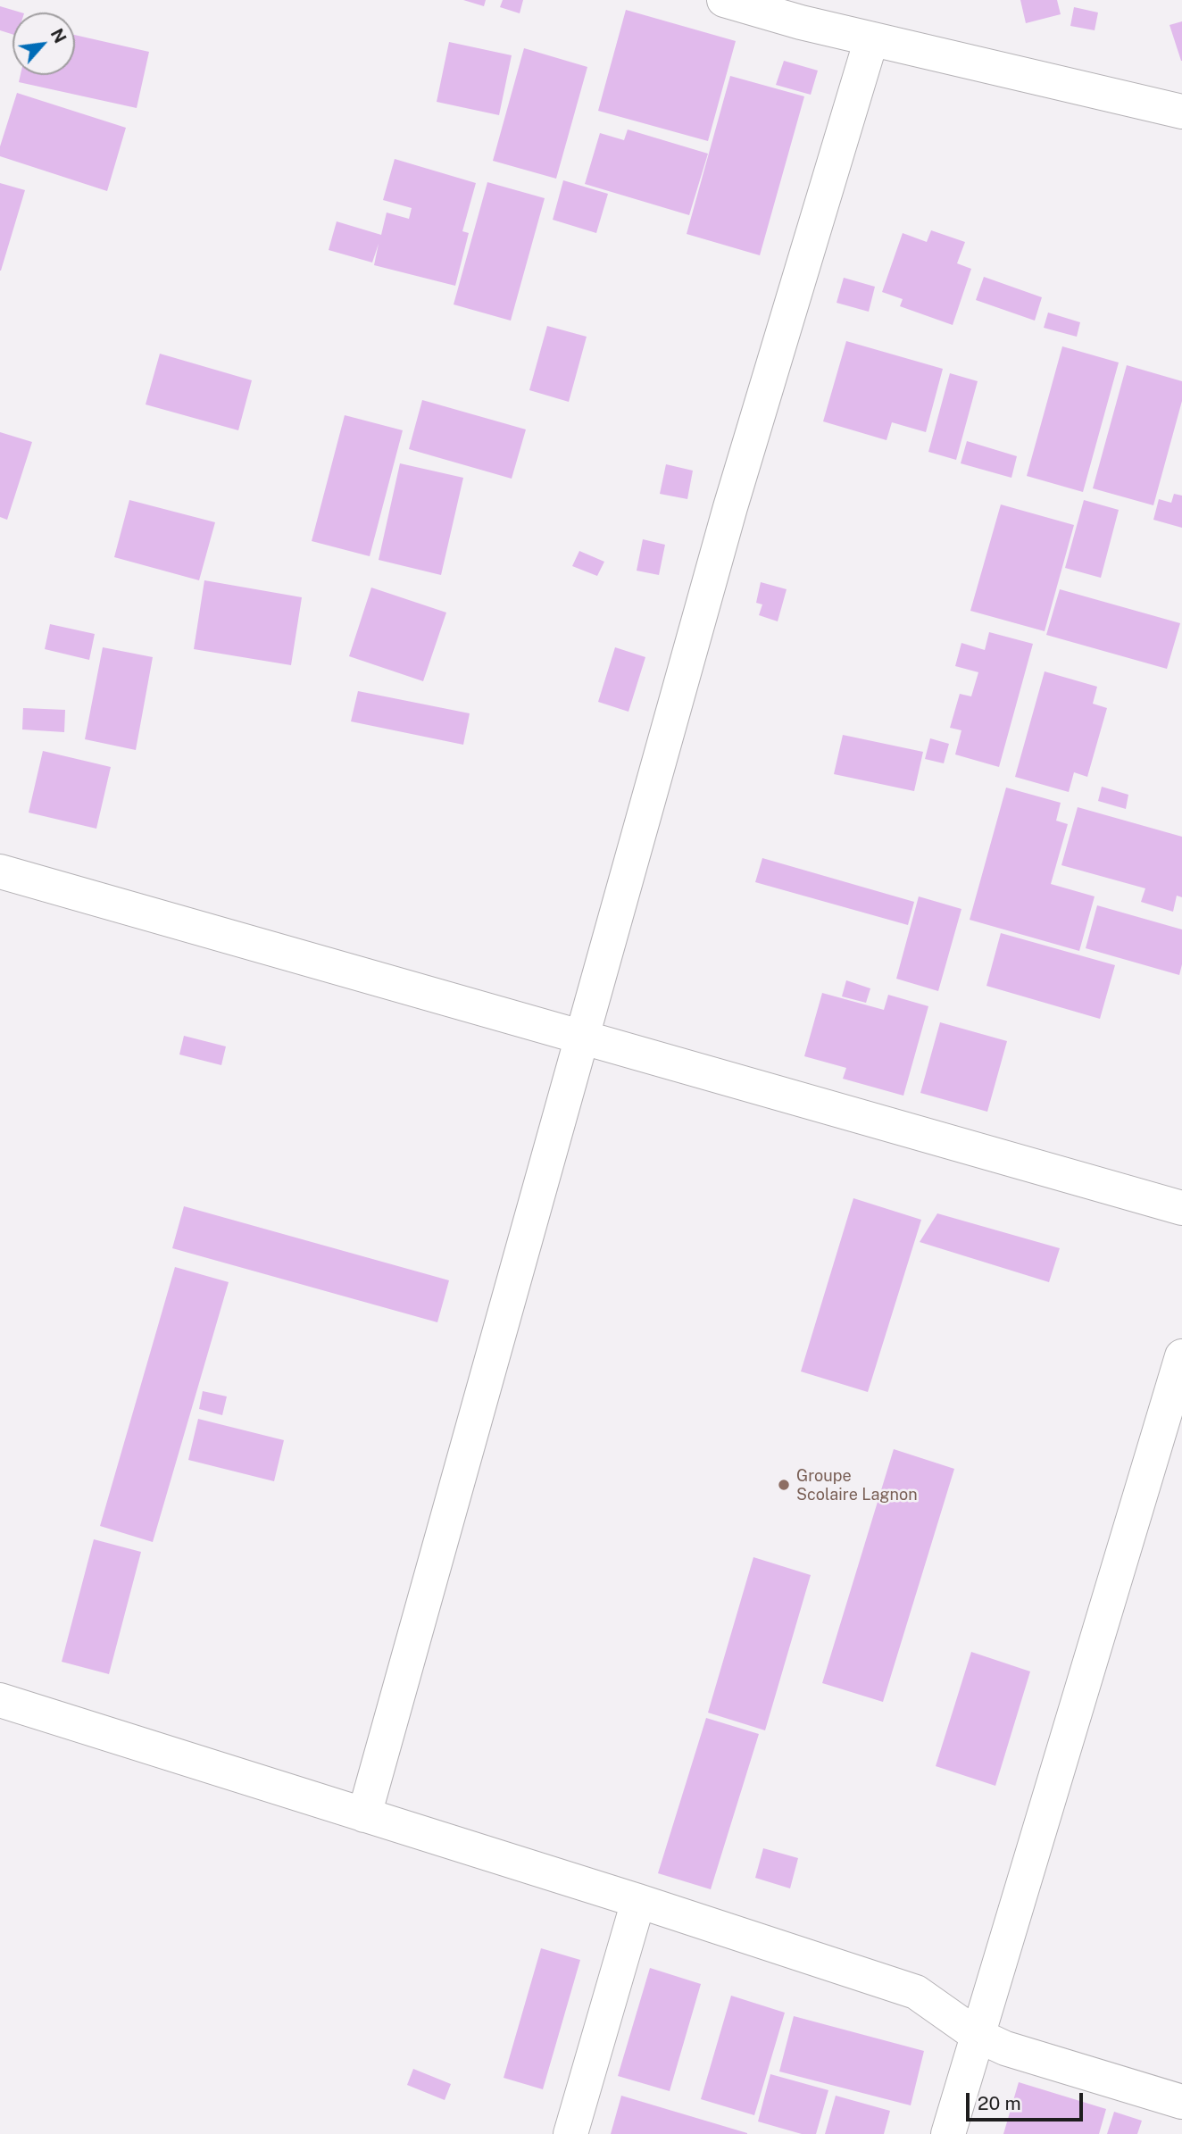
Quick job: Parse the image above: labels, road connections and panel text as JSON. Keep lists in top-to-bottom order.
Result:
{
  "places": ["Groupe Scolaire Lagnon"],
  "scale_bar": "20 m",
  "north": "top right"
}
